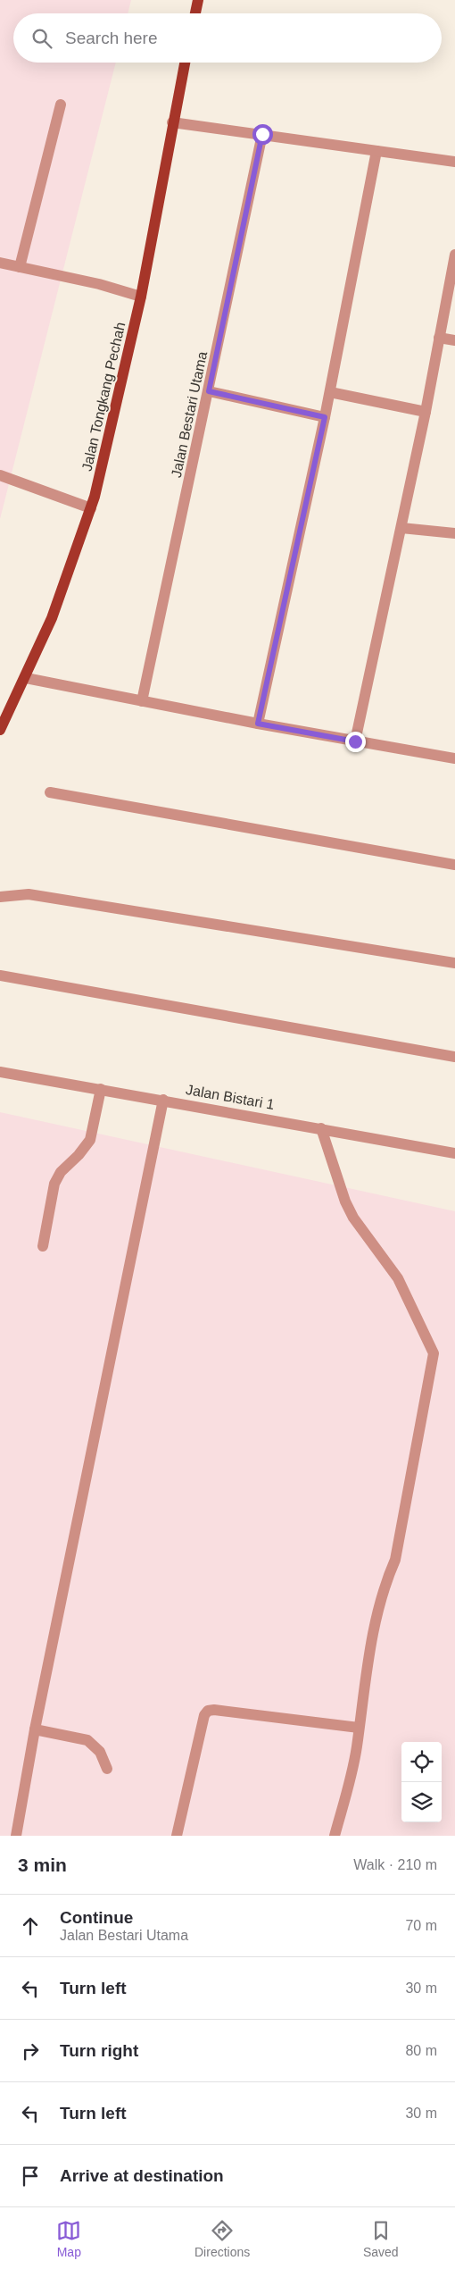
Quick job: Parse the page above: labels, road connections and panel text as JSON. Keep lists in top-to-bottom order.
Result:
{
  "streets": {
    "main road": ["Jalan Tongkang Pechah"],
    "street": ["Jalan Bestari Utama", "Jalan Bistari 1"]
  },
  "page": {
    "search": "Search here",
    "heading": ["3 min", "Walk · 210 m"],
    "list": [
      ["Continue", "Jalan Bestari Utama", "70 m"],
      ["Turn left", "30 m"],
      ["Turn right", "80 m"],
      ["Turn left", "30 m"],
      "Arrive at destination"
    ],
    "nav": ["Map", "Directions", "Saved"]
  }
}
